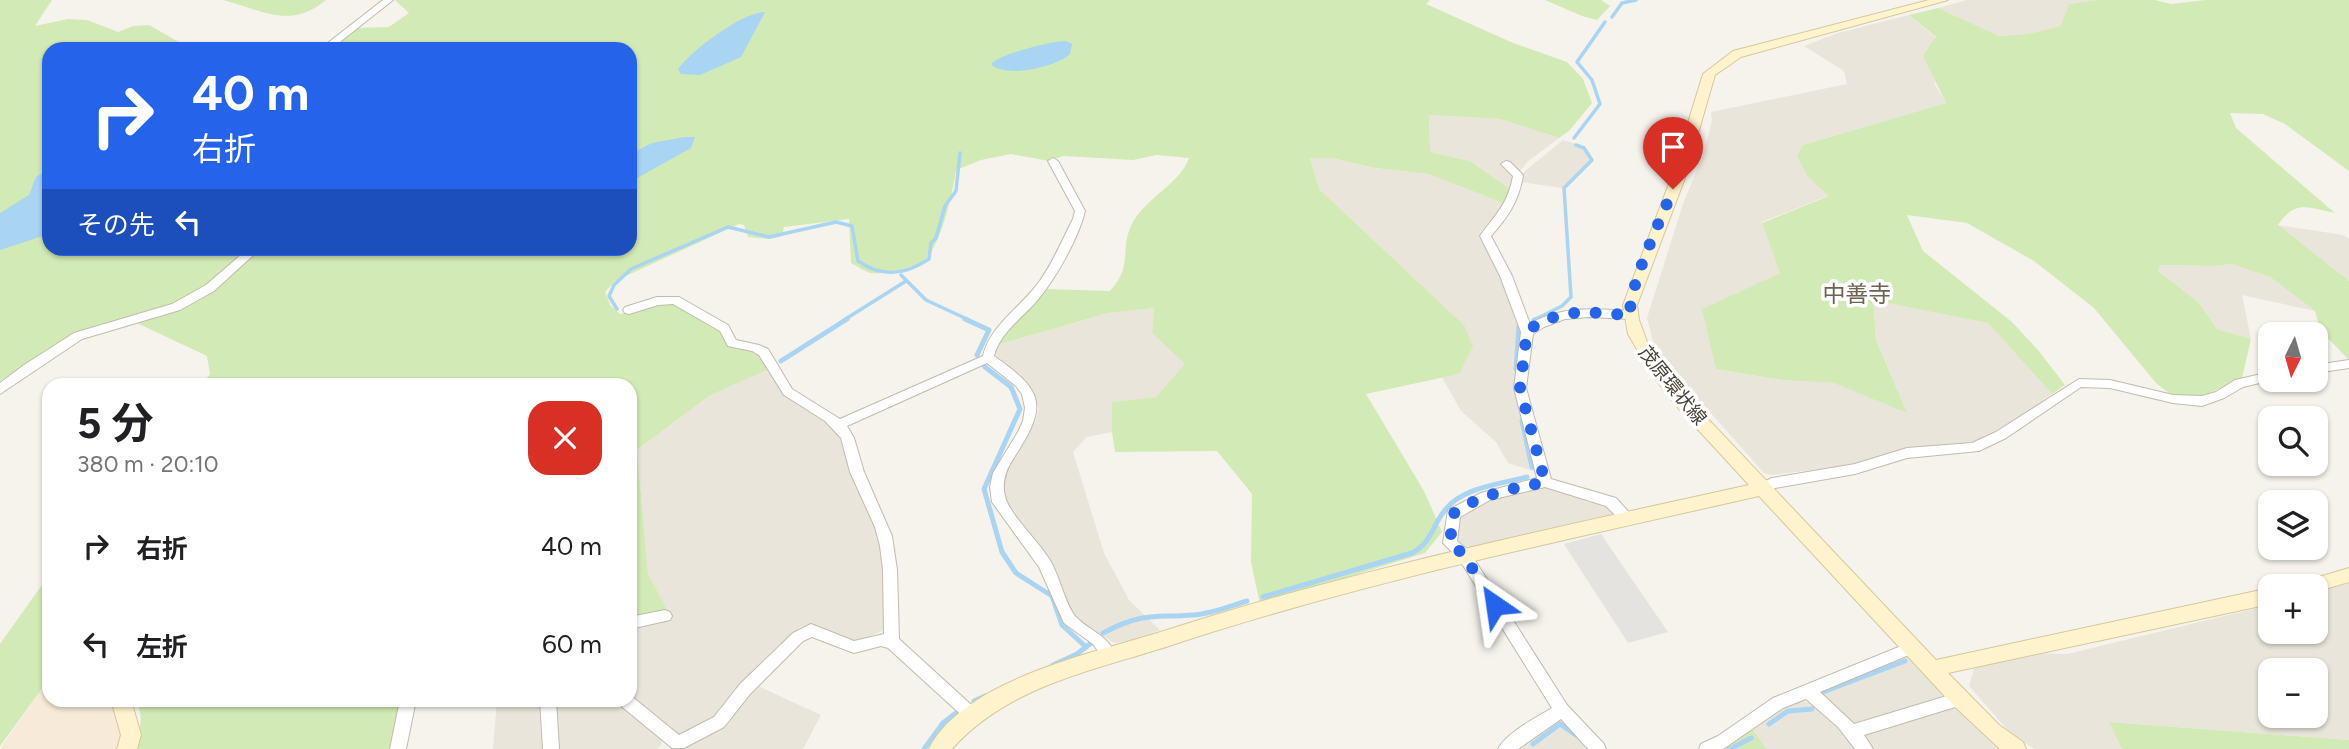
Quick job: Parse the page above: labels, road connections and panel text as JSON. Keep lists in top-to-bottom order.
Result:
{
  "streets": {
    "main road": ["茂原環状線"]
  },
  "districts": ["中善寺"],
  "north": "bottom",
  "page": {
    "turn": ["40 m", "右折"],
    "then": "その先",
    "map_buttons": ["+", "−"],
    "heading": ["5 分", "380 m · 20:10"],
    "list": [
      {
        "name": "右折",
        "value": "40 m"
      },
      {
        "name": "左折",
        "value": "60 m"
      }
    ]
  }
}
